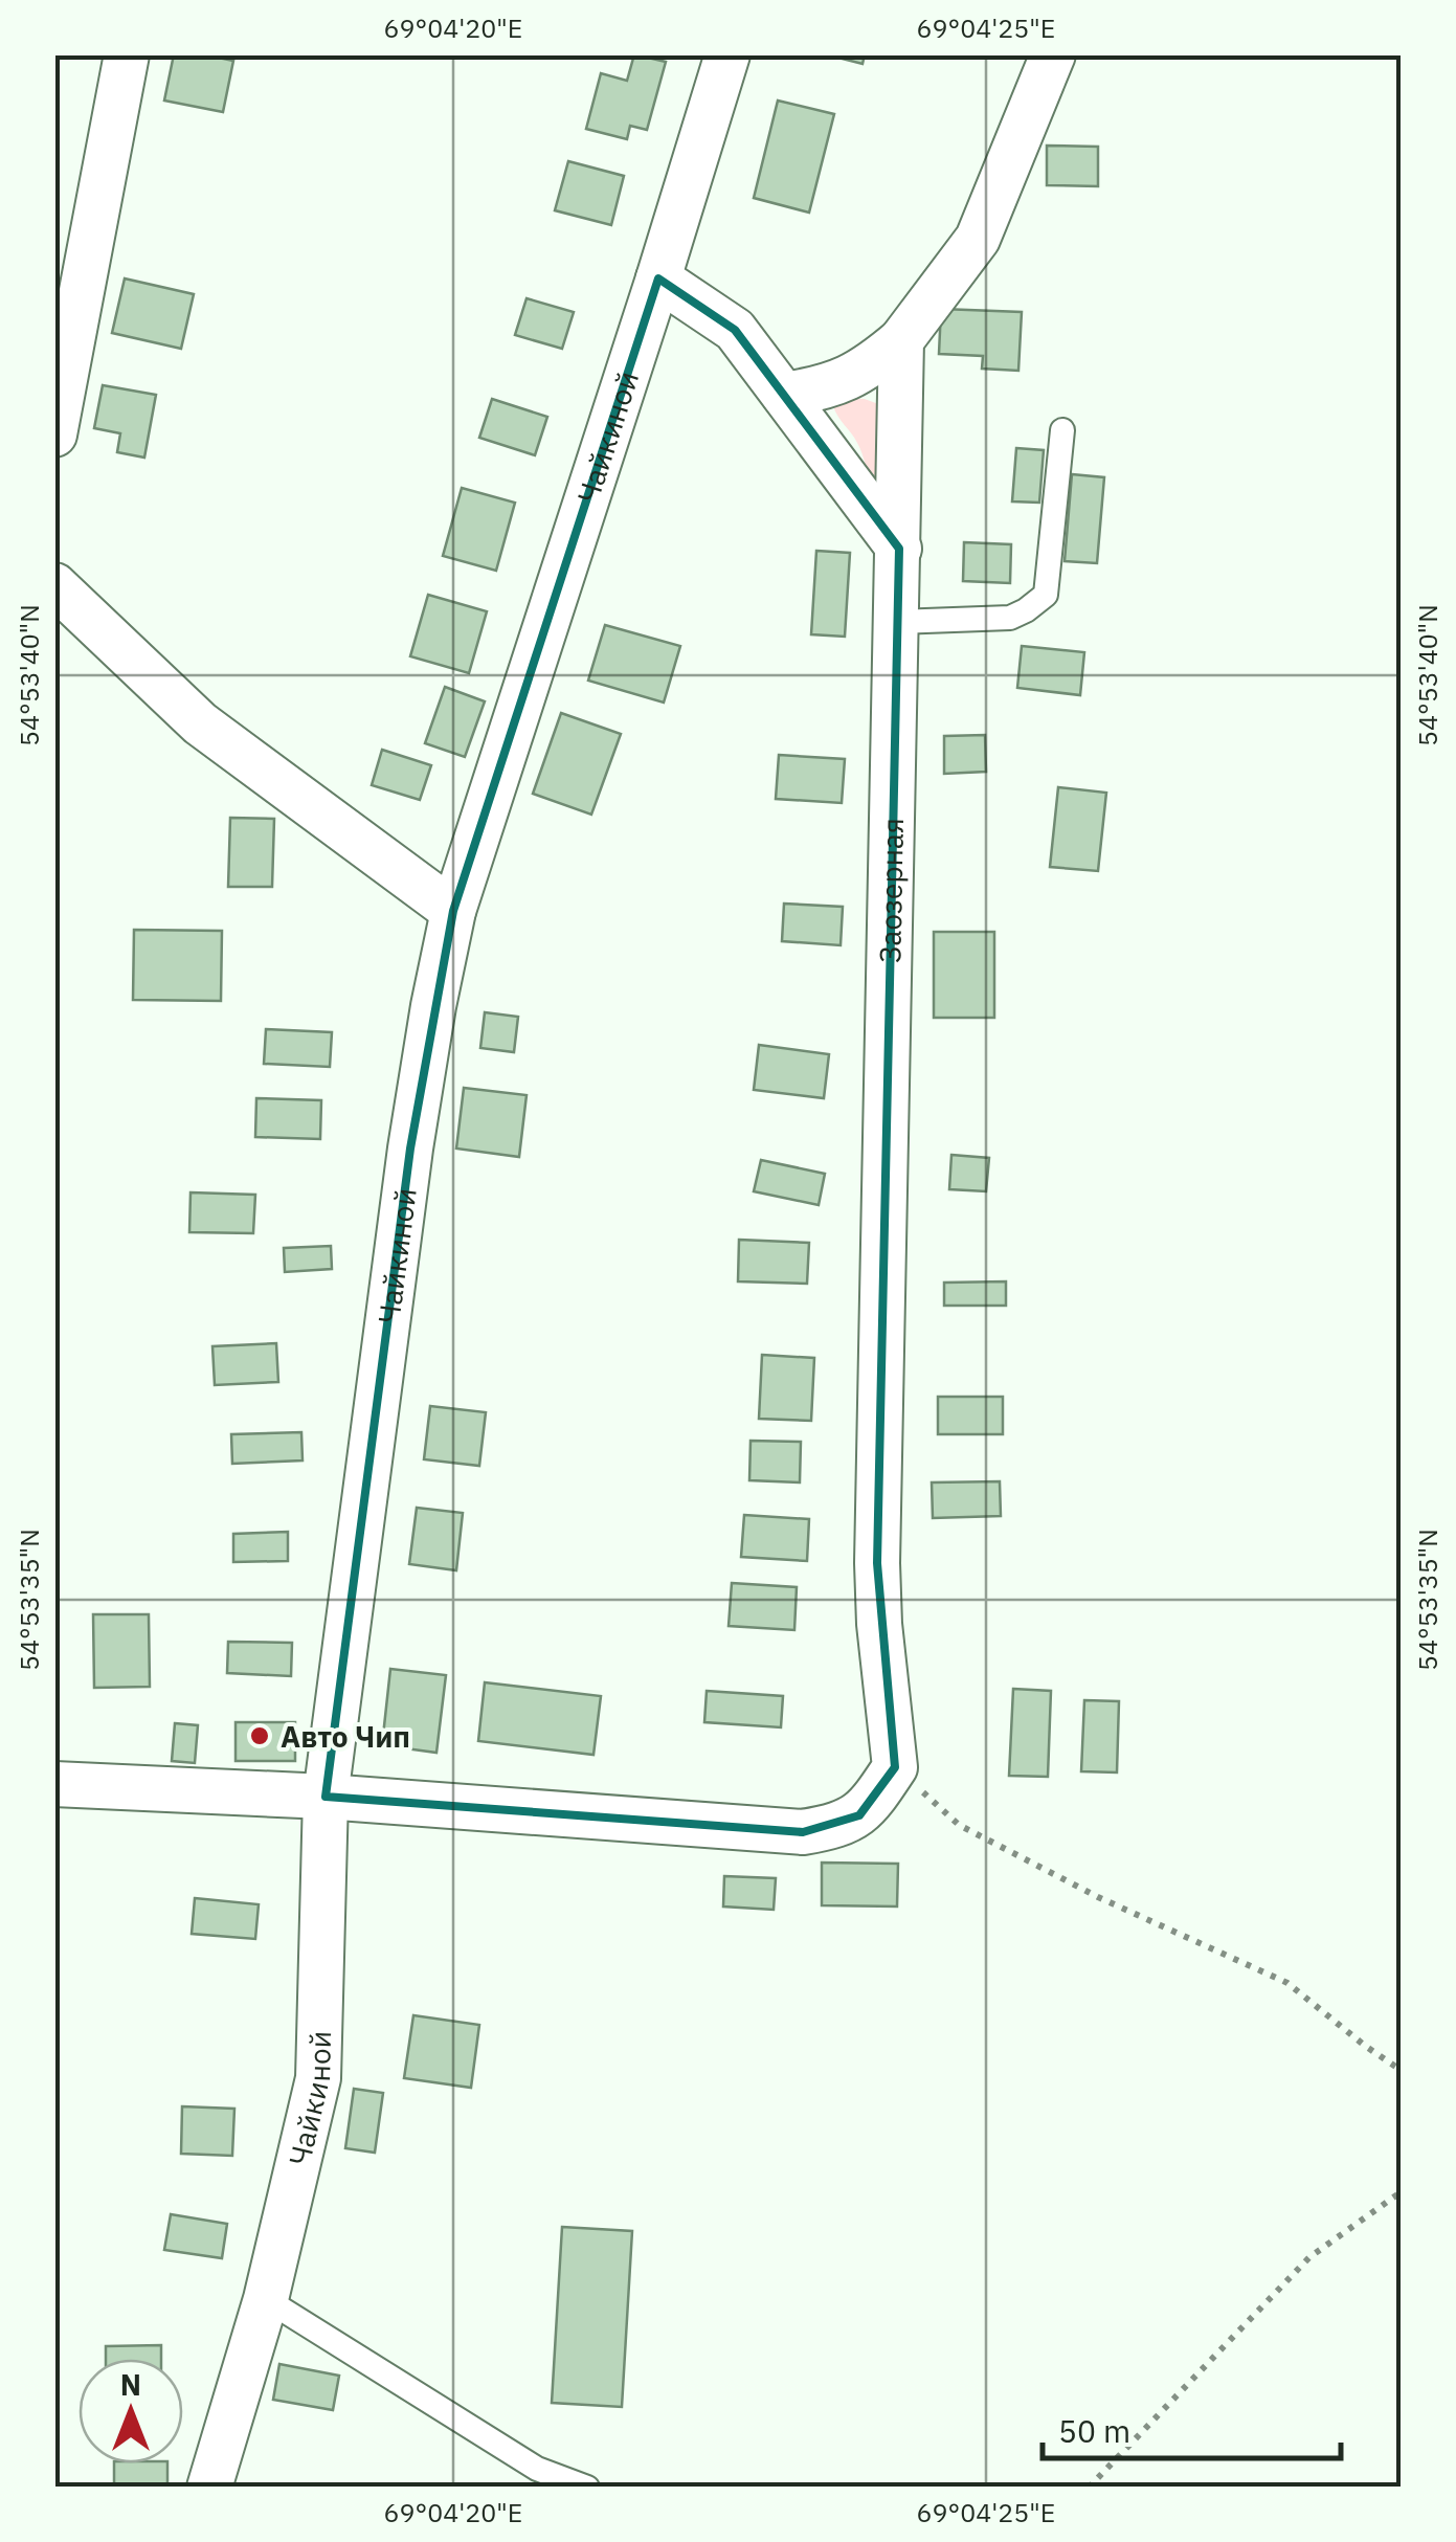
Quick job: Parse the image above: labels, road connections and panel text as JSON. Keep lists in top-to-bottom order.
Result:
{
  "streets": {
    "street": ["Чайкиной", "Заозерная"]
  },
  "places": ["Авто Чип"],
  "scale_bar": "50 m",
  "north": "top",
  "coordinates": [
    "69°04'20\"E",
    "69°04'25\"E",
    "54°53'40\"N",
    "54°53'35\"N"
  ]
}
